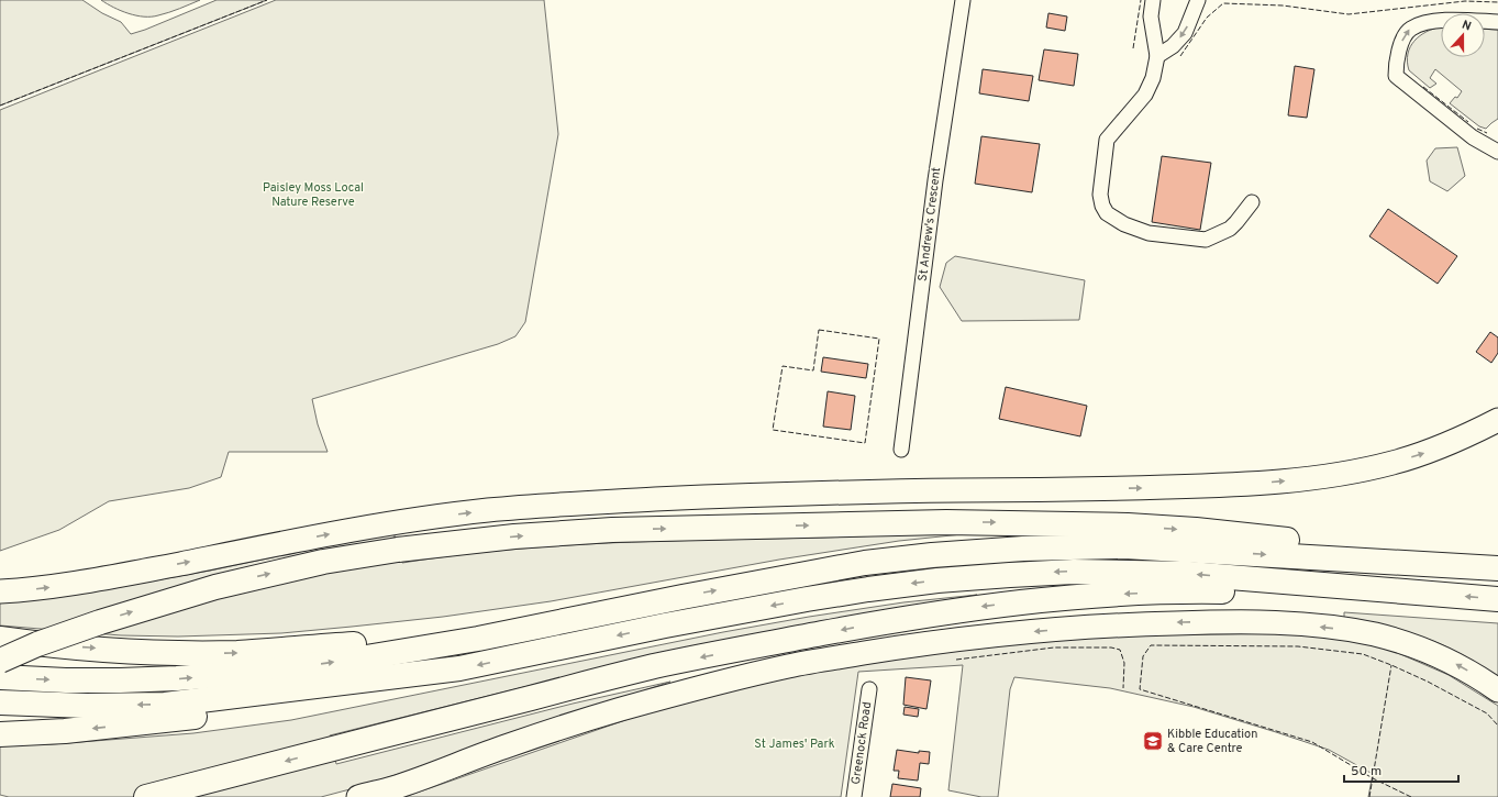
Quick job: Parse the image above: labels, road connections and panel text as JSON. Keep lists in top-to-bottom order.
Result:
{
  "streets": {
    "street": ["St Andrew's Crescent", "Greenock Road"]
  },
  "parks": ["Paisley Moss Local Nature Reserve", "St James' Park"],
  "places": {
    "school or university": ["Kibble Education & Care Centre"]
  },
  "scale_bar": "50 m",
  "north": "top"
}
